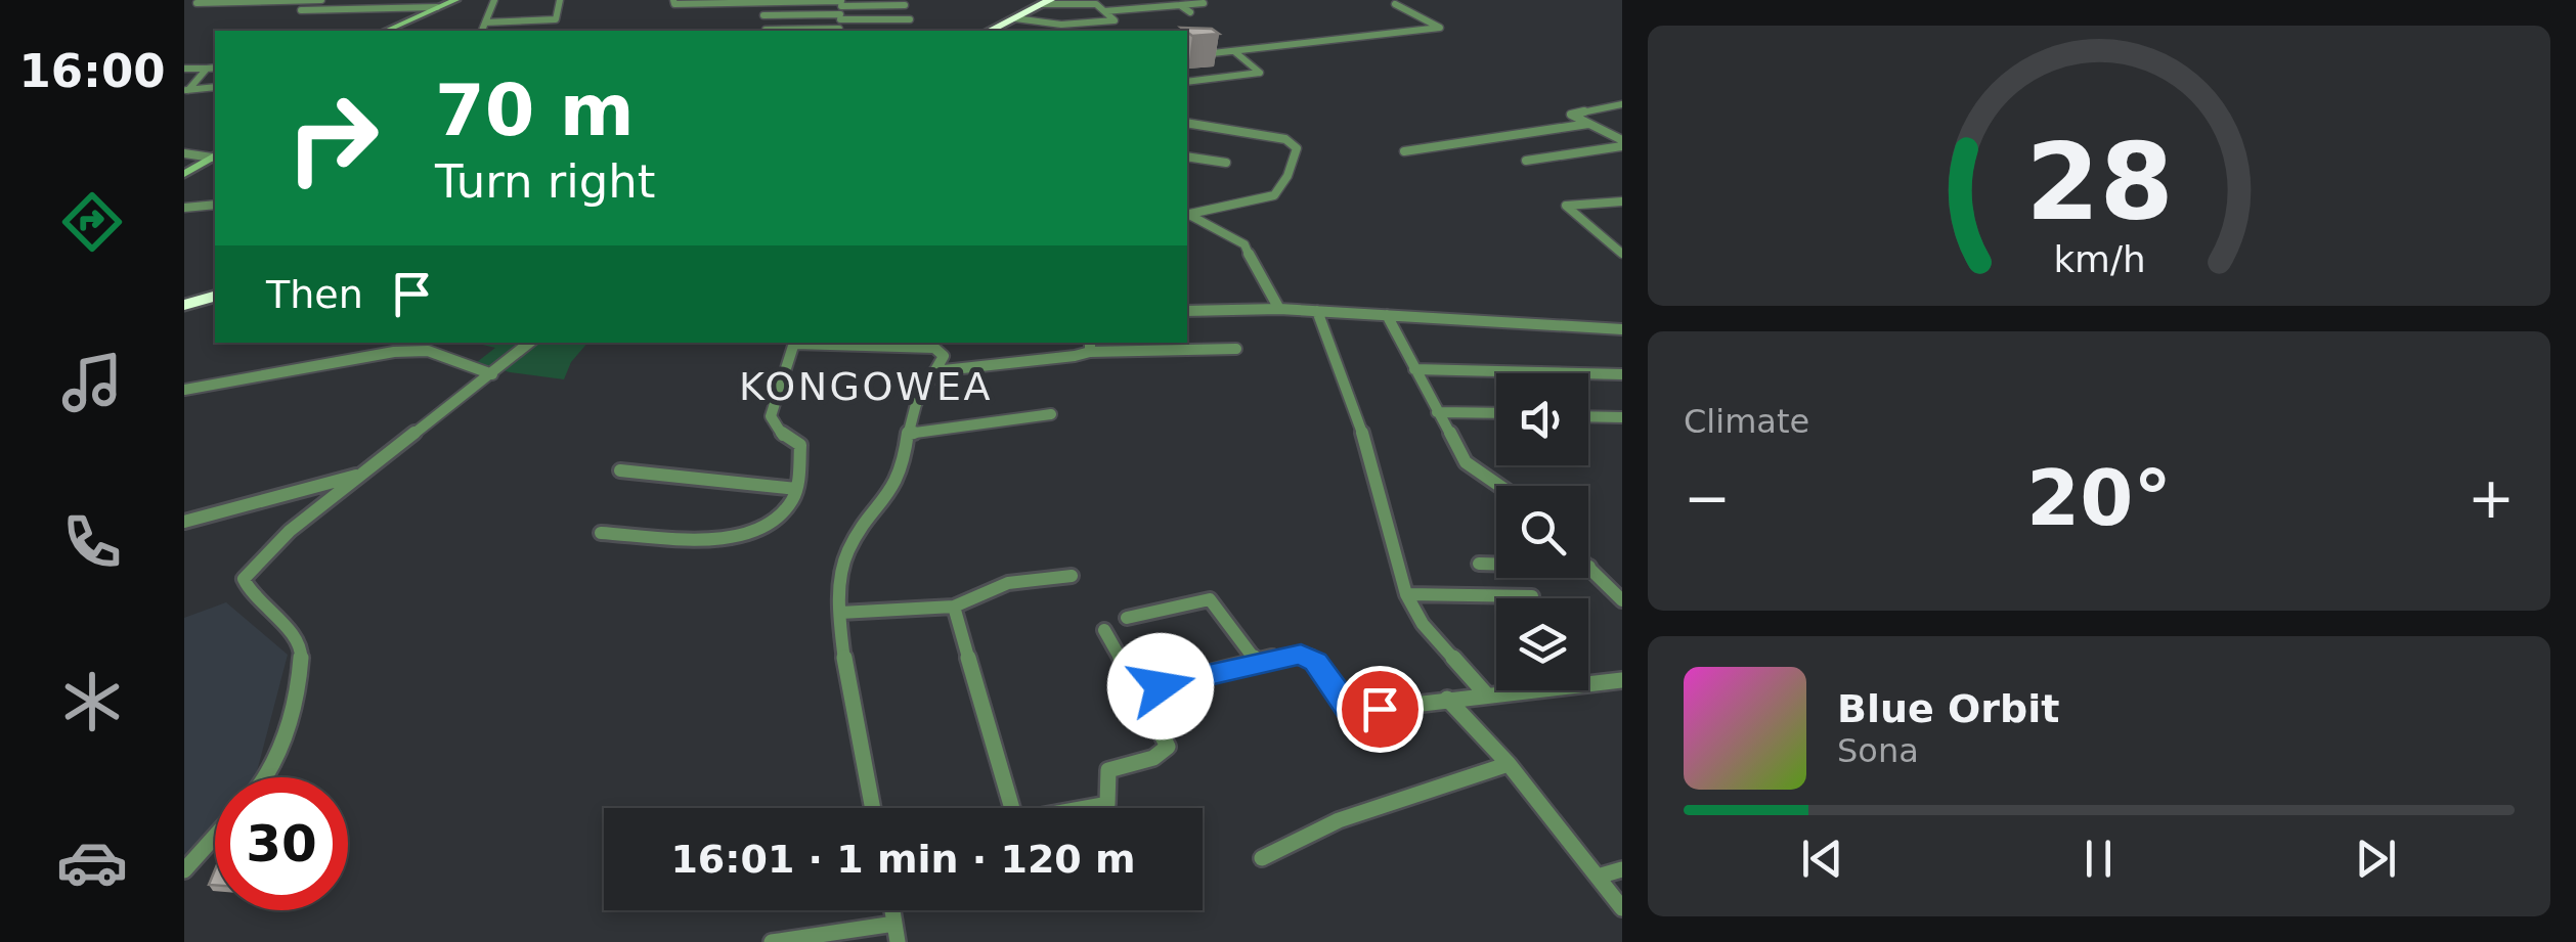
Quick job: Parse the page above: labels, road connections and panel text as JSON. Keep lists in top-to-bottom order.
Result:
{
  "districts": ["KONGOWEA"],
  "page": {
    "tabs": "16:00",
    "turn": ["70 m", "Turn right"],
    "then": "Then",
    "tile": "Climate",
    "heat": ["−", "20°", "+"],
    "song": ["Blue Orbit", "Sona"],
    "limit": "30",
    "trip": "16:01 · 1 min · 120 m",
    "gauge": ["28", "km/h"]
  }
}
